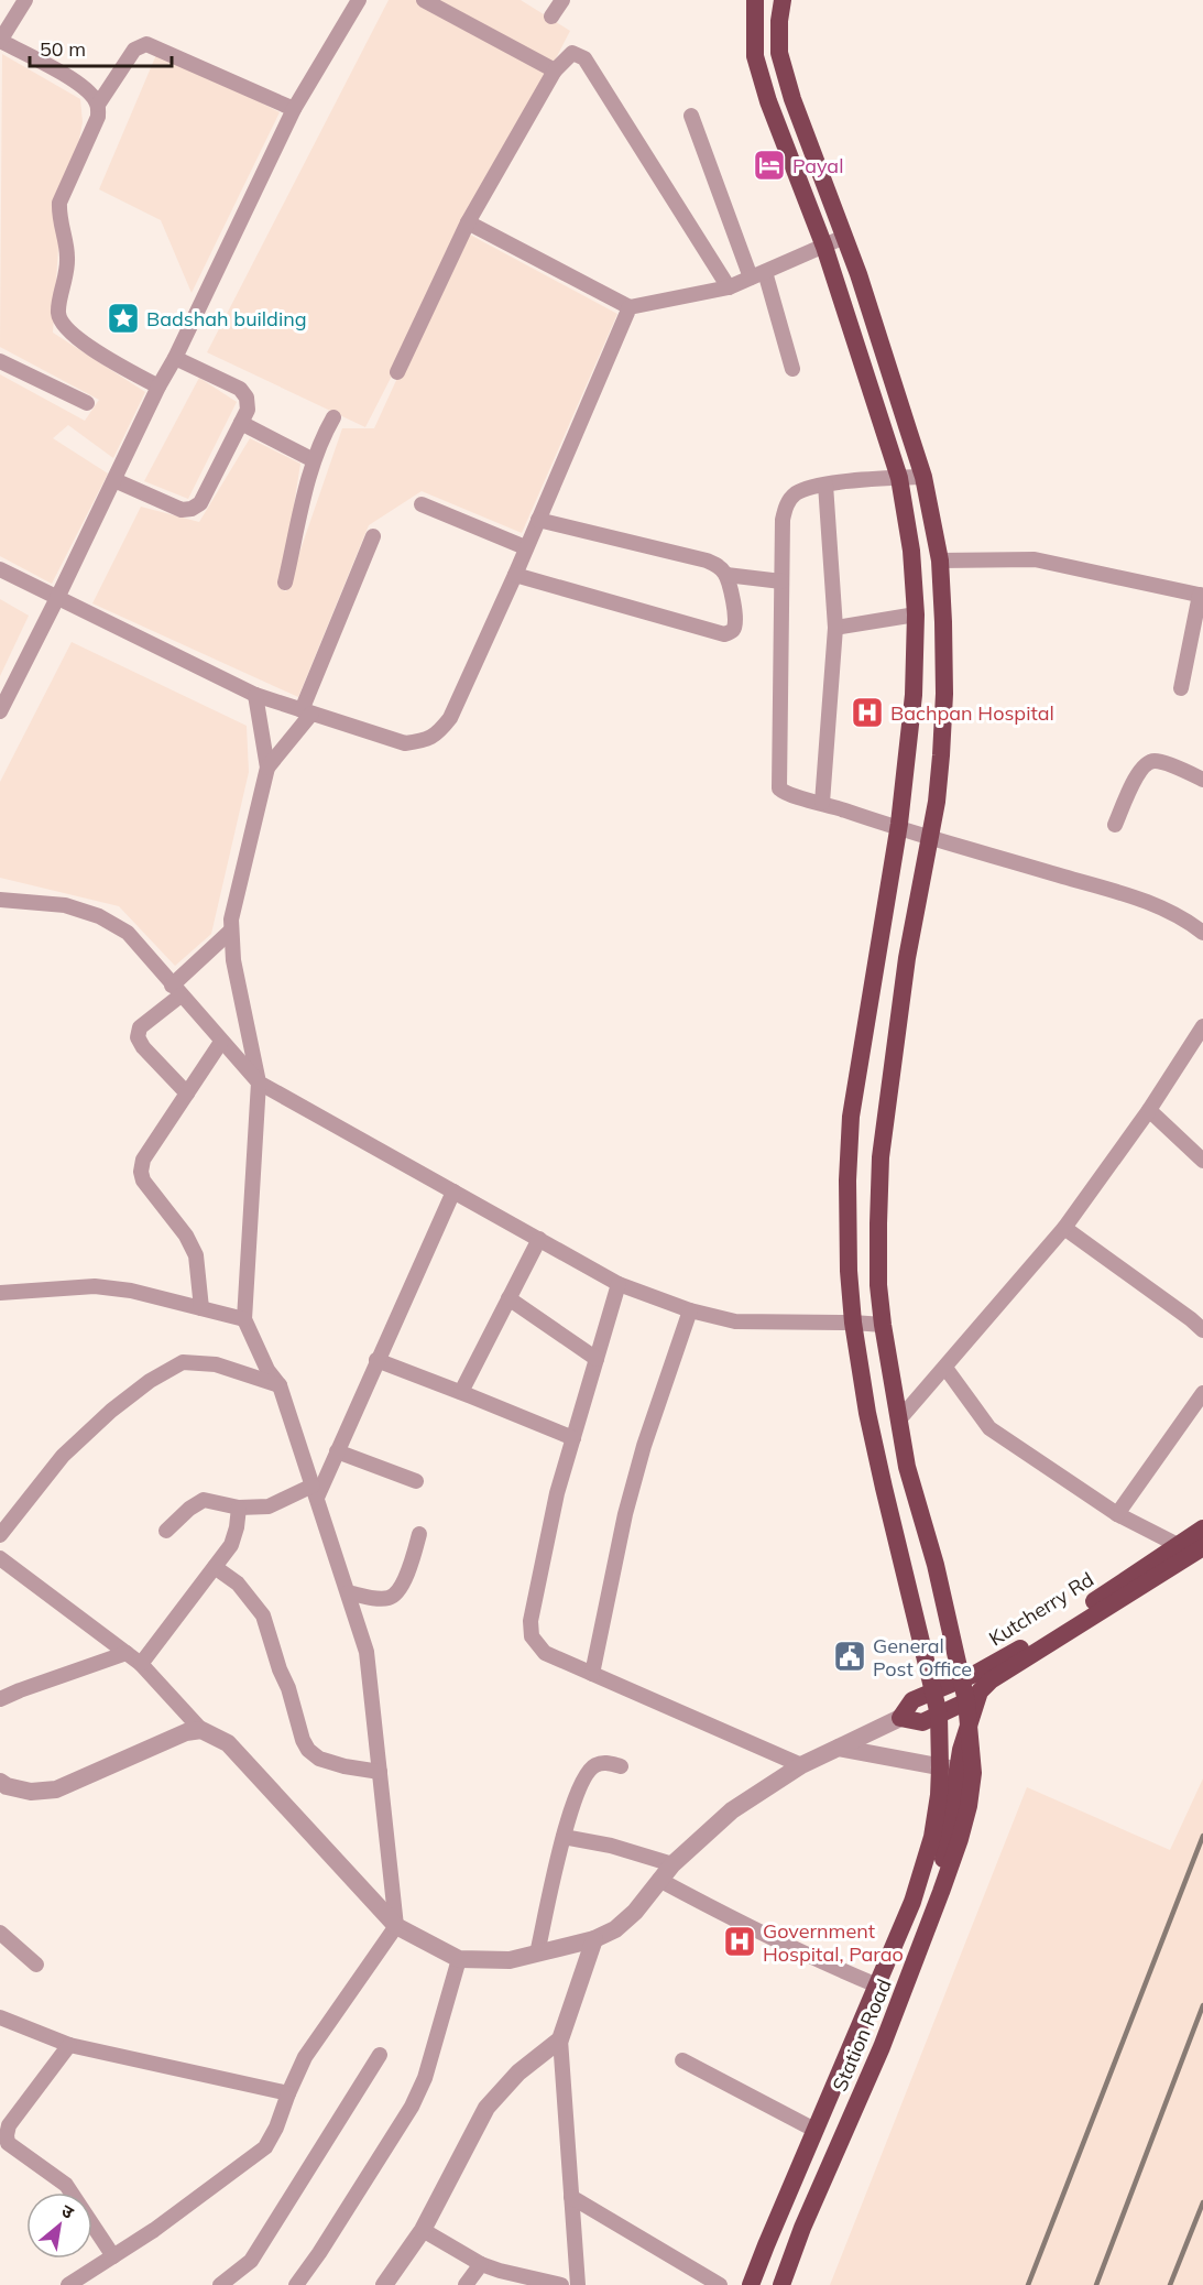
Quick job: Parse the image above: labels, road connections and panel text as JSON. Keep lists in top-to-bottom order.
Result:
{
  "streets": {
    "highway": ["Kutcherry Rd", "Station Road"]
  },
  "crossings": [
    ["Kutcherry Rd", "Station Road"]
  ],
  "places": {
    "hotel": ["Payal"],
    "place": ["Badshah building"],
    "hospital": ["Bachpan Hospital", "Government Hospital, Parao"],
    "public building": ["General Post Office"]
  },
  "scale_bar": "50 m",
  "north": "top right"
}
